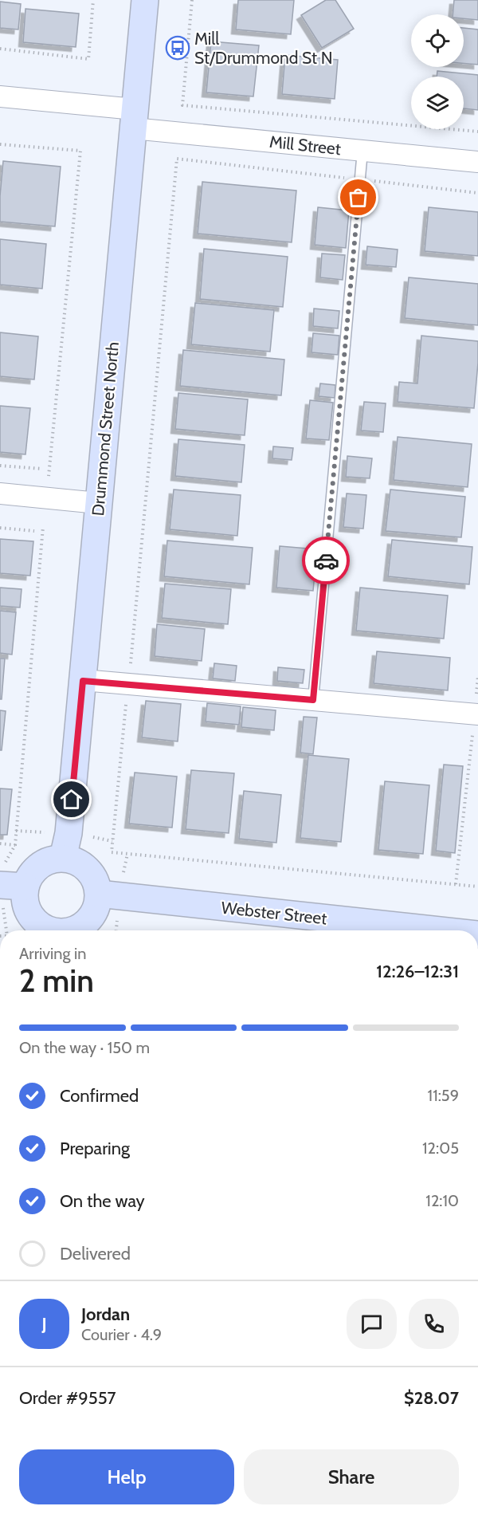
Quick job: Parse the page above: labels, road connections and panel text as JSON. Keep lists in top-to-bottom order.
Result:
{
  "streets": {
    "main road": ["Drummond Street North", "Webster Street"],
    "street": ["Mill Street"]
  },
  "crossings": [
    ["Mill Street", "Drummond Street North"]
  ],
  "places": {
    "bus stop": ["Mill St/Drummond St N"]
  },
  "page": {
    "heading": ["2 min", "Arriving in", "12:26–12:31"],
    "panel": [
      "Jordan",
      "Courier · 4.9",
      "Order #9557",
      "$28.07"
    ],
    "bar": "On the way · 150 m",
    "list": [
      ["Confirmed", "11:59"],
      ["Preparing", "12:05"],
      ["On the way", "12:10"],
      "Delivered"
    ],
    "round": "J",
    "buttons": ["Help", "Share"]
  }
}
